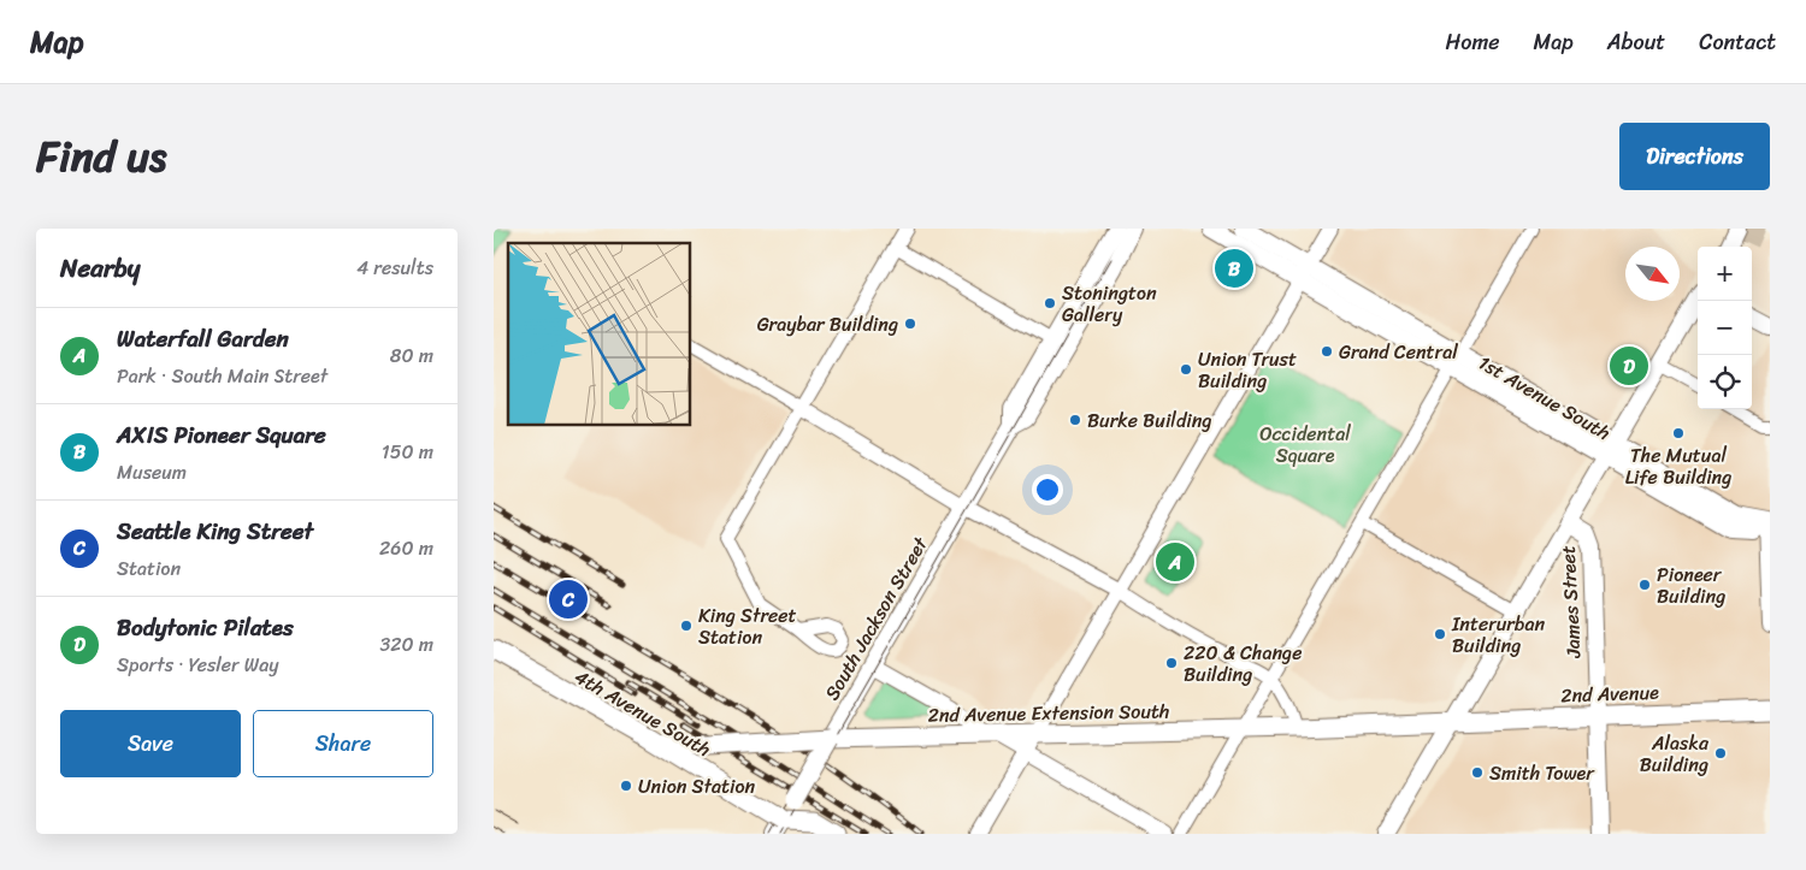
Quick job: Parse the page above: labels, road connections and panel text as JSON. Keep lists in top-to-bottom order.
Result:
{
  "streets": {
    "main road": [
      "1st Avenue South",
      "James Street",
      "South Jackson Street",
      "2nd Avenue",
      "4th Avenue South",
      "2nd Avenue Extension South"
    ]
  },
  "crossings": [
    ["James Street", "2nd Avenue"],
    ["South Jackson Street", "4th Avenue South"],
    ["South Jackson Street", "2nd Avenue Extension South"],
    ["2nd Avenue", "2nd Avenue Extension South"],
    ["4th Avenue South", "2nd Avenue Extension South"]
  ],
  "parks": ["Occidental Square"],
  "places": [
    "Stonington Gallery",
    "Graybar Building",
    "Grand Central",
    "Union Trust Building",
    "Burke Building",
    "The Mutual Life Building",
    "Pioneer Building",
    "King Street Station",
    "Interurban Building",
    "220 & Change Building",
    "Alaska Building",
    "Smith Tower",
    "Union Station"
  ],
  "north": "bottom right",
  "page": {
    "header": "Map",
    "nav": [
      "Home",
      "Map",
      "About",
      "Contact"
    ],
    "title": "Find us",
    "buttons": [
      "Directions",
      ["Save", "Share"]
    ],
    "heading": ["Nearby", "4 results"],
    "map_buttons": ["+", "−"],
    "pins": [
      "B",
      "D",
      "A",
      "C"
    ],
    "list": [
      {
        "mark": "A",
        "name": "Waterfall Garden",
        "note": "Park · South Main Street",
        "value": "80 m"
      },
      {
        "mark": "B",
        "name": "AXIS Pioneer Square",
        "note": "Museum",
        "value": "150 m"
      },
      {
        "mark": "C",
        "name": "Seattle King Street",
        "note": "Station",
        "value": "260 m"
      },
      {
        "mark": "D",
        "name": "Bodytonic Pilates",
        "note": "Sports · Yesler Way",
        "value": "320 m"
      }
    ]
  }
}
